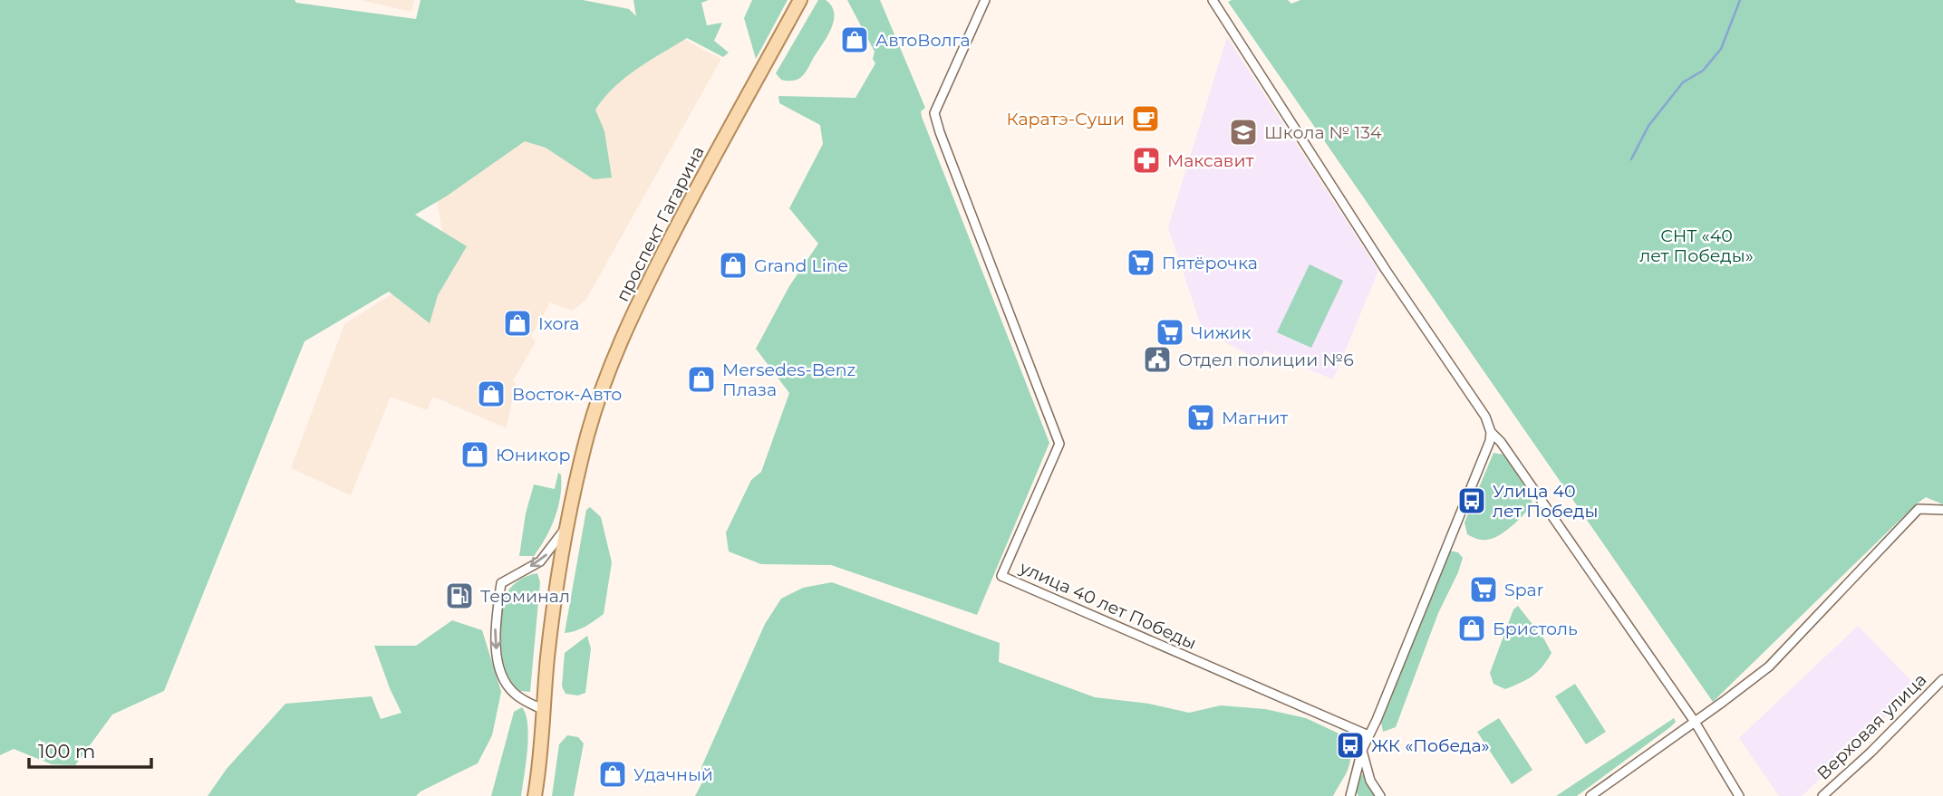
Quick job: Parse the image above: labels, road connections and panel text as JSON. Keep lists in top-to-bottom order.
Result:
{
  "streets": {
    "main road": ["проспект Гагарина"],
    "street": ["улица 40 лет Победы", "Верховая улица"]
  },
  "parks": ["СНТ «40 лет Победы»"],
  "places": {
    "shop": [
      "АвтоВолга",
      "Grand Line",
      "Ixora",
      "Mersedes-Benz Плаза",
      "Восток-Авто",
      "Юникор",
      "Бристоль",
      "Удачный"
    ],
    "cafe": ["Каратэ-Суши"],
    "school or university": ["Школа № 134"],
    "pharmacy": ["Максавит"],
    "supermarket": [
      "Пятёрочка",
      "Чижик",
      "Магнит",
      "Spar"
    ],
    "public building": ["Отдел полиции №6"],
    "bus stop": ["Улица 40 лет Победы", "ЖК «Победа»"],
    "fuel station": ["Терминал"]
  },
  "scale_bar": "100 m"
}
